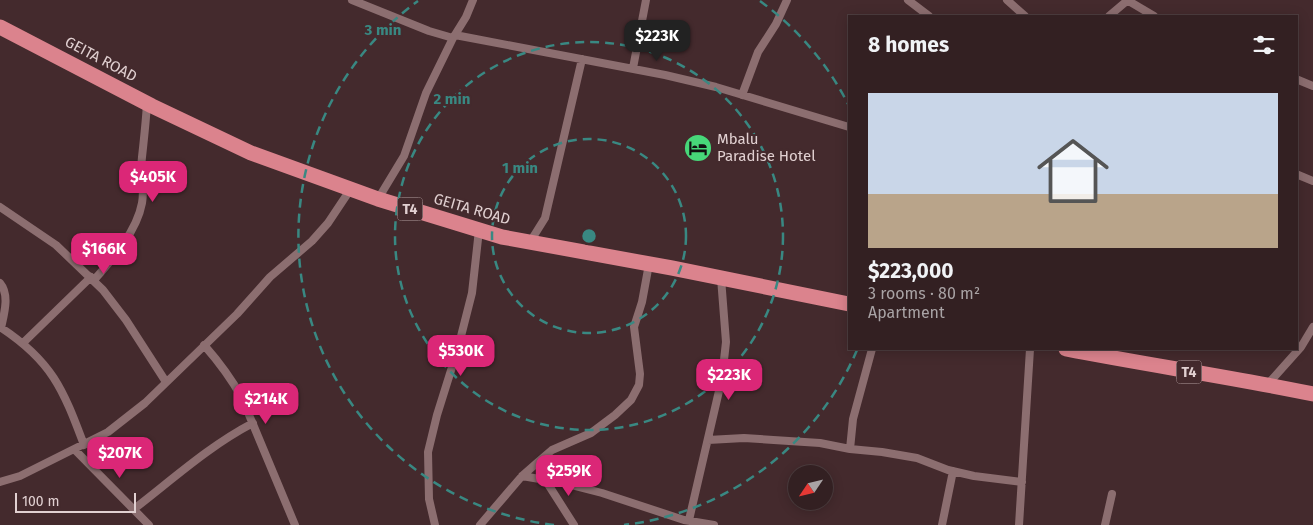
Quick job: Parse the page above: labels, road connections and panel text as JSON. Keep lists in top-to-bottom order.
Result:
{
  "streets": {
    "highway": ["GEITA ROAD", "T4"]
  },
  "places": {
    "hotel": ["Mbalu Paradise Hotel"]
  },
  "scale_bar": "100 m",
  "north": "bottom left",
  "page": {
    "heading": "8 homes",
    "price": [
      "$223K",
      "$405K",
      "$166K",
      "$530K",
      "$223K",
      "$214K",
      "$207K",
      "$259K"
    ],
    "list": [
      {
        "name": "$223,000",
        "note": "3 rooms · 80 m² · Apartment"
      }
    ],
    "scale": "100 m"
  },
  "rings": ["3 min", "2 min", "1 min"]
}
